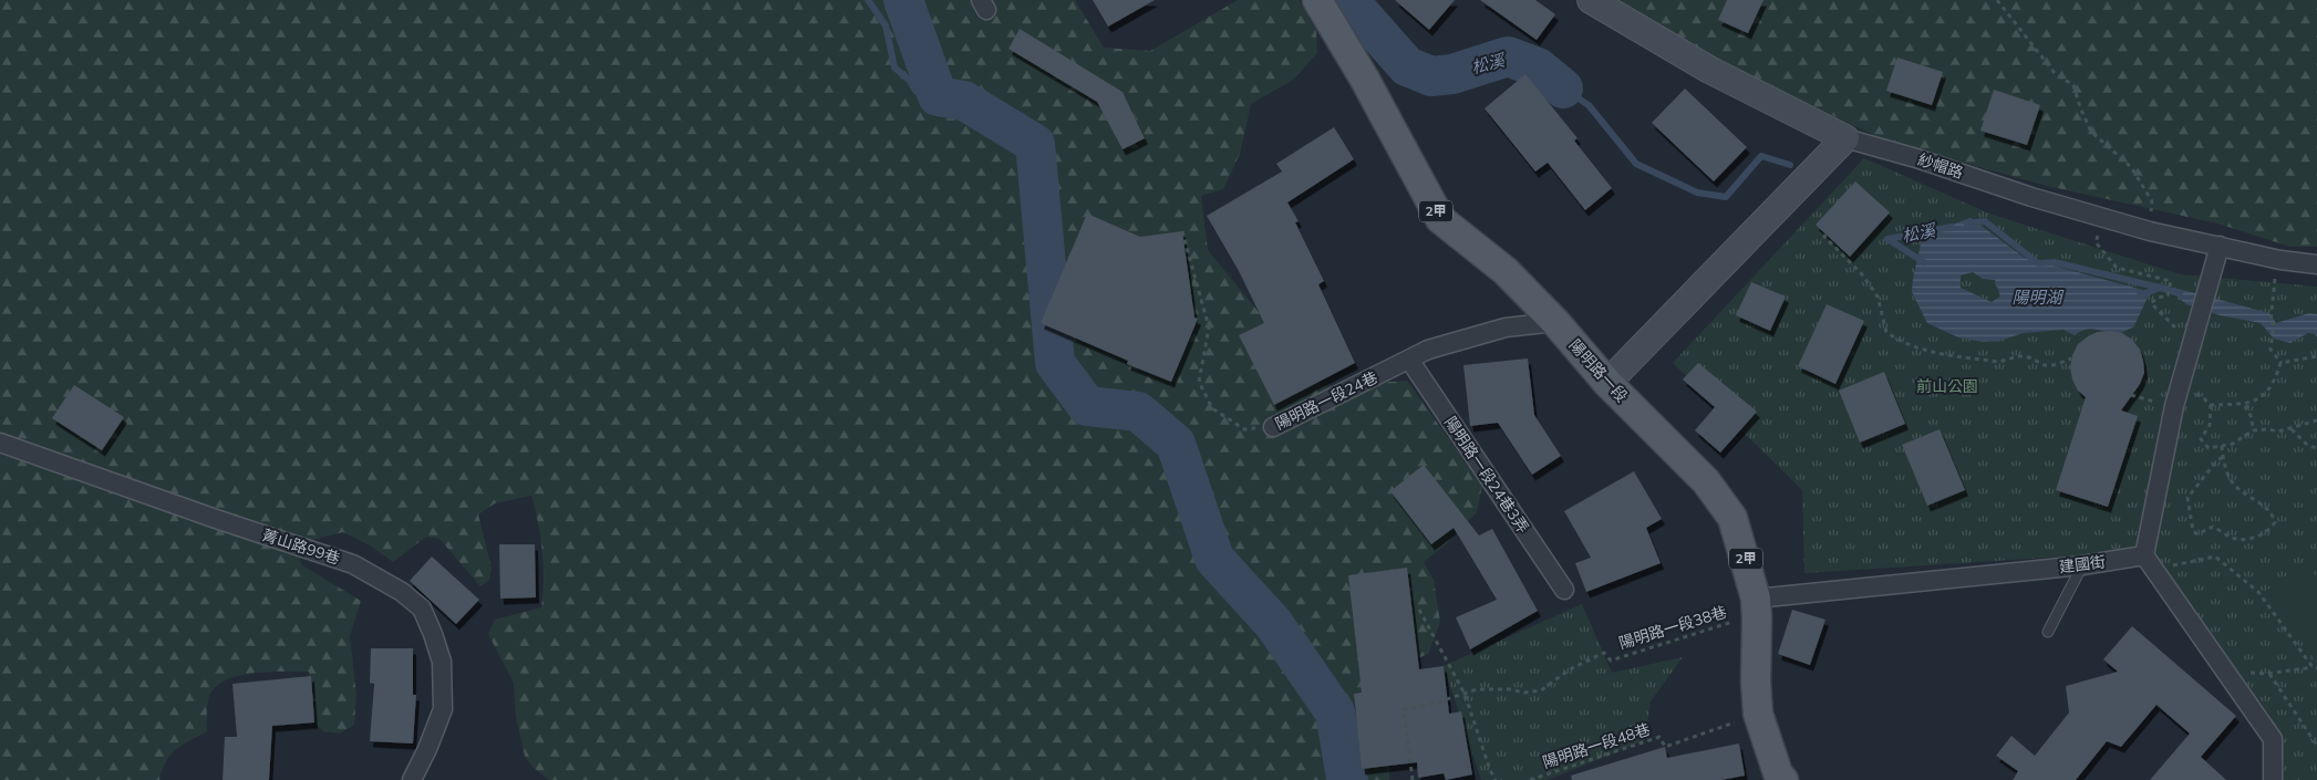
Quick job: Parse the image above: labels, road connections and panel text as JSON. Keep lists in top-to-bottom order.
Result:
{
  "streets": {
    "main road": ["2甲", "陽明路一段"],
    "street": [
      "紗帽路",
      "陽明路一段24巷",
      "陽明路一段24巷3弄",
      "菁山路99巷",
      "建國街"
    ],
    "path": ["陽明路一段38巷", "陽明路一段48巷"]
  },
  "crossings": [
    ["陽明路一段", "陽明路一段24巷"],
    ["陽明路一段", "建國街"],
    ["陽明路一段", "陽明路一段48巷"],
    ["陽明路一段24巷", "陽明路一段24巷3弄"]
  ],
  "water": ["松溪", "陽明湖"],
  "parks": ["前山公園"]
}
